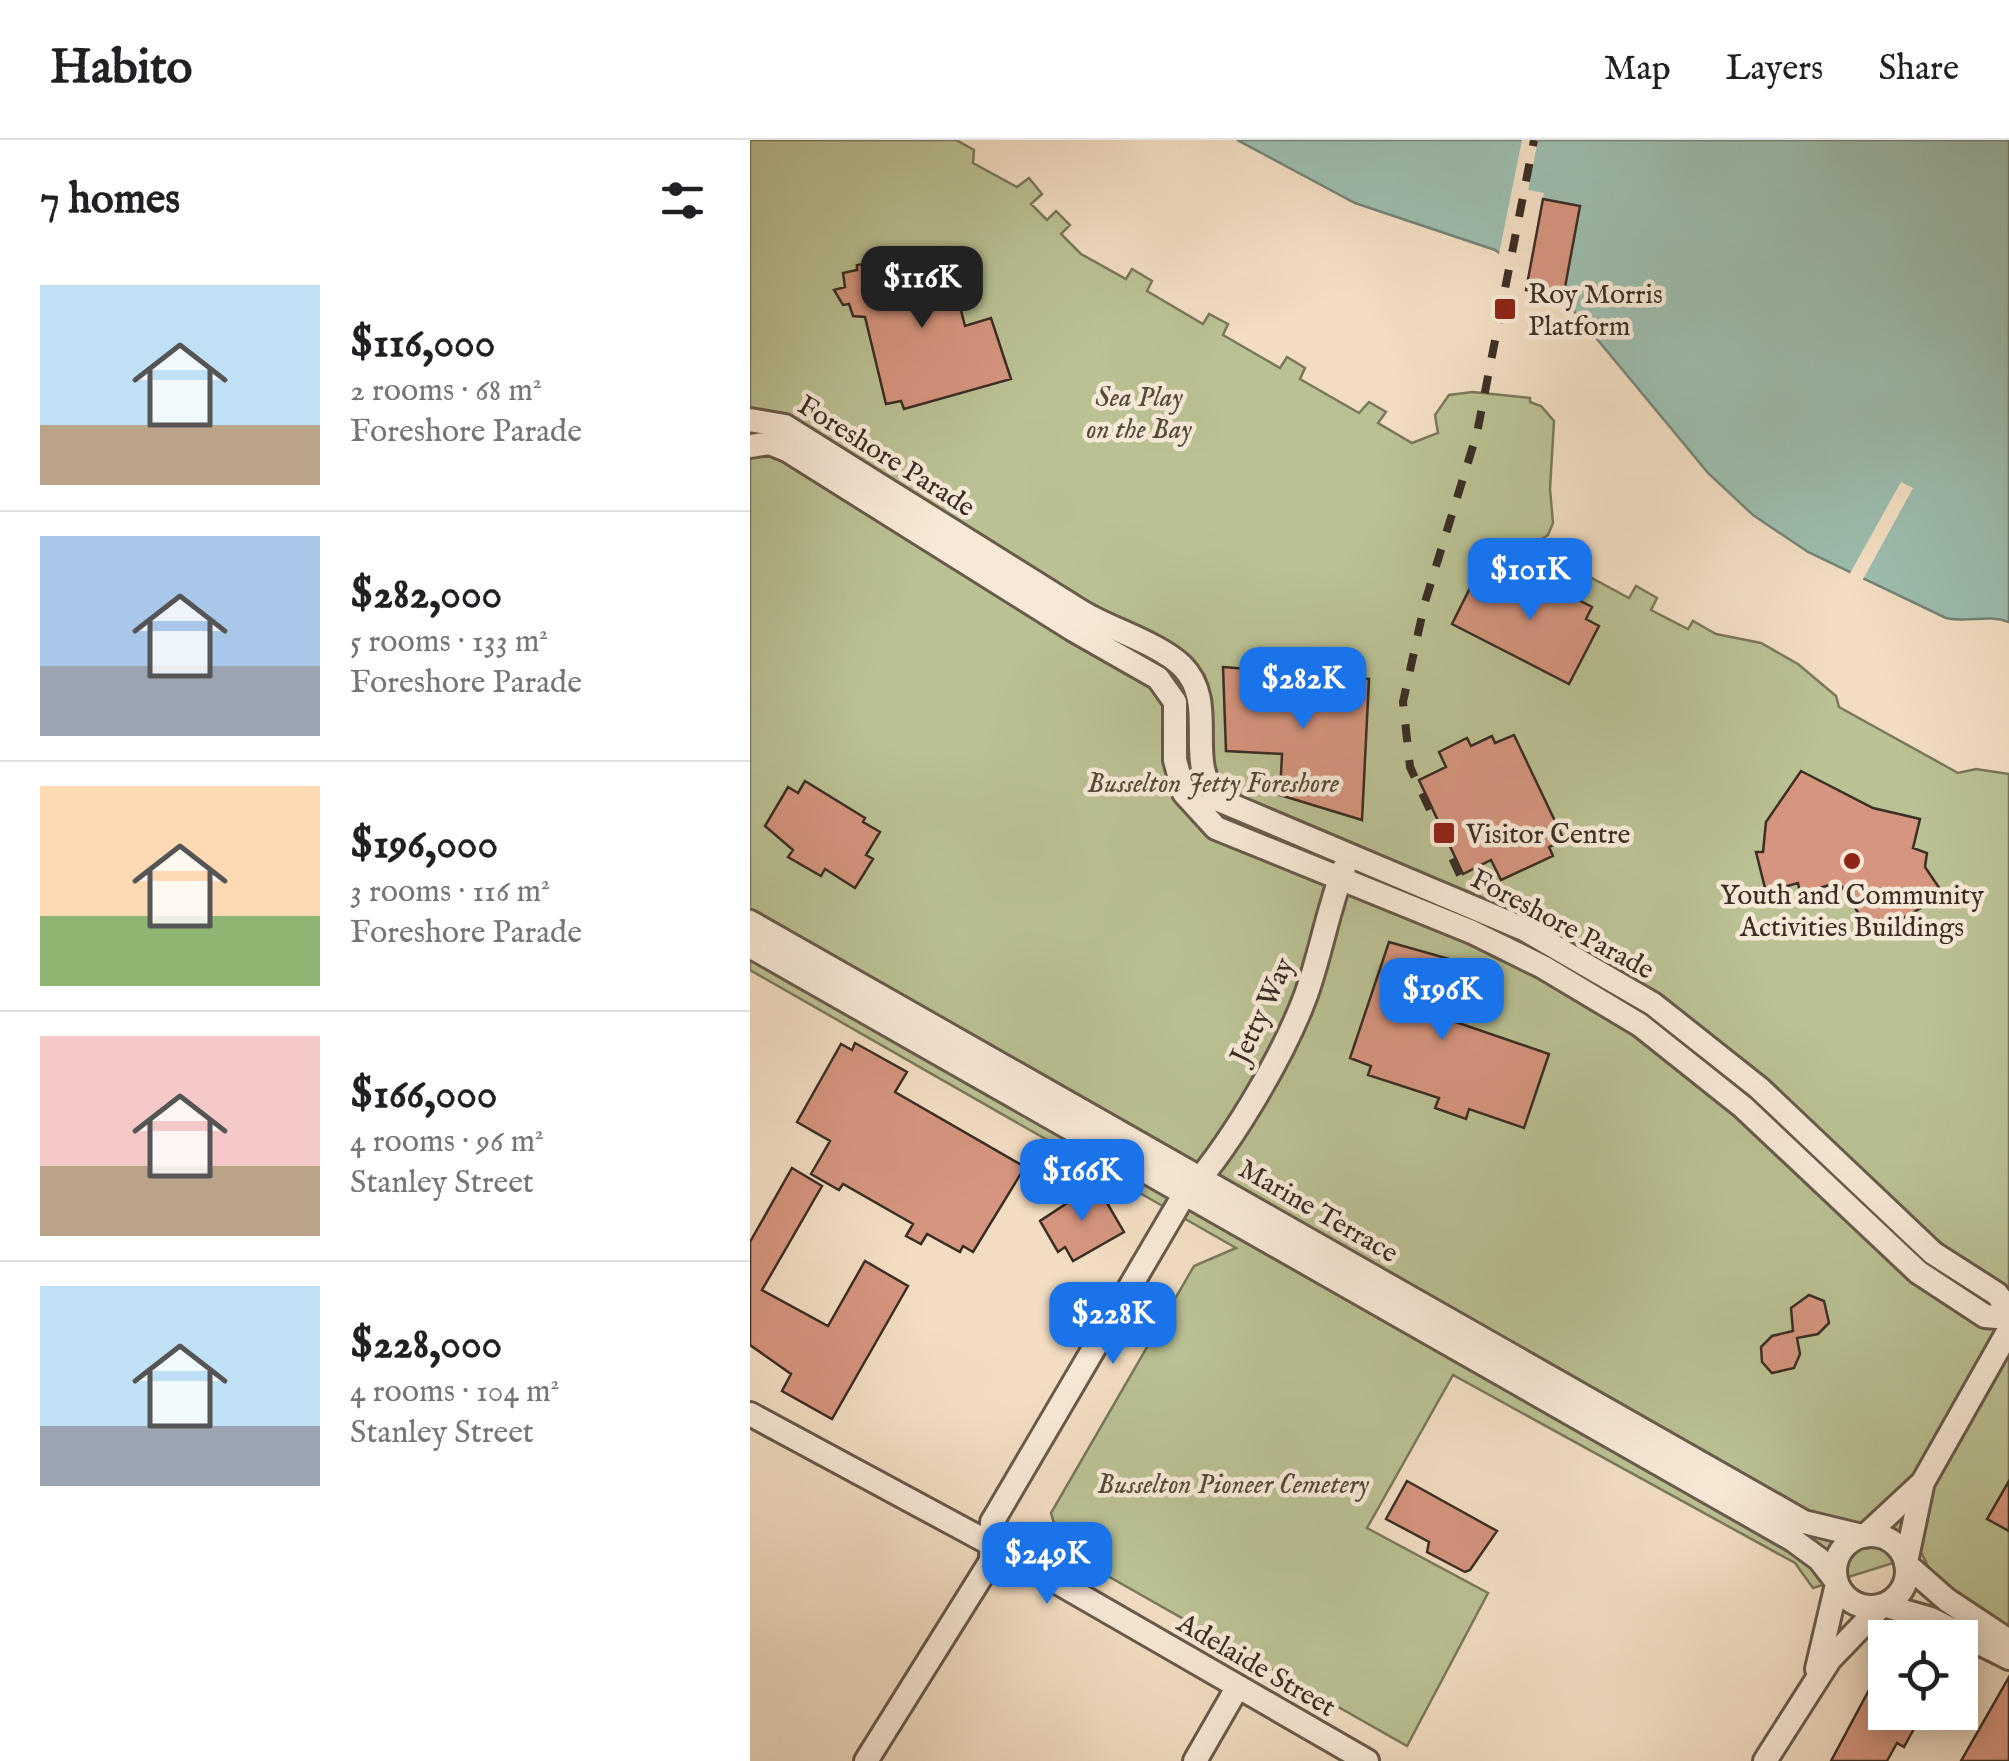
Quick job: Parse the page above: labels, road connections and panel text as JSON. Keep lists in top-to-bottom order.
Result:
{
  "streets": {
    "street": [
      "Foreshore Parade",
      "Jetty Way",
      "Marine Terrace",
      "Adelaide Street"
    ]
  },
  "crossings": [
    ["Foreshore Parade", "Jetty Way"],
    ["Jetty Way", "Marine Terrace"],
    ["Jetty Way", "Adelaide Street"]
  ],
  "parks": ["Sea Play on the Bay", "Busselton Jetty Foreshore", "Busselton Pioneer Cemetery"],
  "places": {
    "transit": ["Roy Morris Platform", "Visitor Centre"],
    "other": ["Youth and Community Activities Buildings"]
  },
  "page": {
    "header": "Habito",
    "nav": ["Map", "Layers", "Share"],
    "heading": "7 homes",
    "price": [
      "$116K",
      "$101K",
      "$282K",
      "$196K",
      "$166K",
      "$228K",
      "$249K"
    ],
    "list": [
      {
        "name": "$116,000",
        "note": "2 rooms · 68 m² · Foreshore Parade"
      },
      {
        "name": "$282,000",
        "note": "5 rooms · 133 m² · Foreshore Parade"
      },
      {
        "name": "$196,000",
        "note": "3 rooms · 116 m² · Foreshore Parade"
      },
      {
        "name": "$166,000",
        "note": "4 rooms · 96 m² · Stanley Street"
      },
      {
        "name": "$228,000",
        "note": "4 rooms · 104 m² · Stanley Street"
      }
    ]
  }
}
